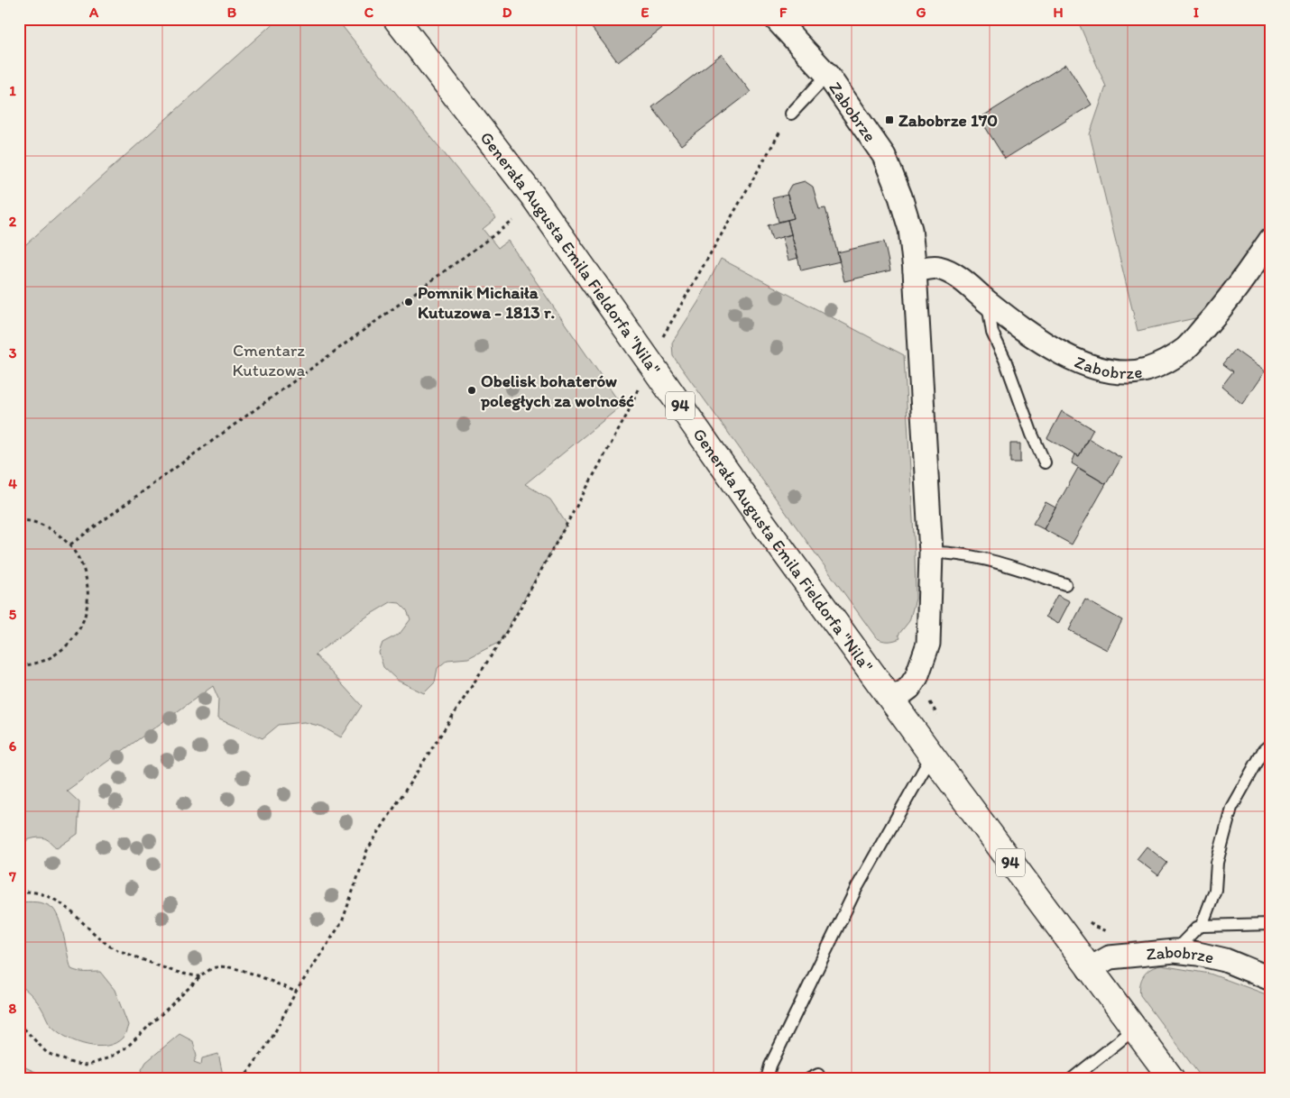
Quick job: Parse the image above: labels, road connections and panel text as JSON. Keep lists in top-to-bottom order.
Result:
{
  "streets": {
    "main road": ["Generała Augusta Emila Fieldorfa \"Nila\"", "94"],
    "street": ["Zabobrze"]
  },
  "crossings": [
    ["Zabobrze", "Generała Augusta Emila Fieldorfa \"Nila\""]
  ],
  "parks": ["Cmentarz Kutuzowa"],
  "places": {
    "transit": ["Zabobrze 170"],
    "other": ["Pomnik Michaiła Kutuzowa - 1813 r.", "Obelisk bohaterów poległych za wolność"]
  },
  "grid": {
    "columns": [
      "A",
      "B",
      "C",
      "D",
      "E",
      "F",
      "G",
      "H",
      "I"
    ],
    "rows": [
      "1",
      "2",
      "3",
      "4",
      "5",
      "6",
      "7",
      "8"
    ]
  }
}
